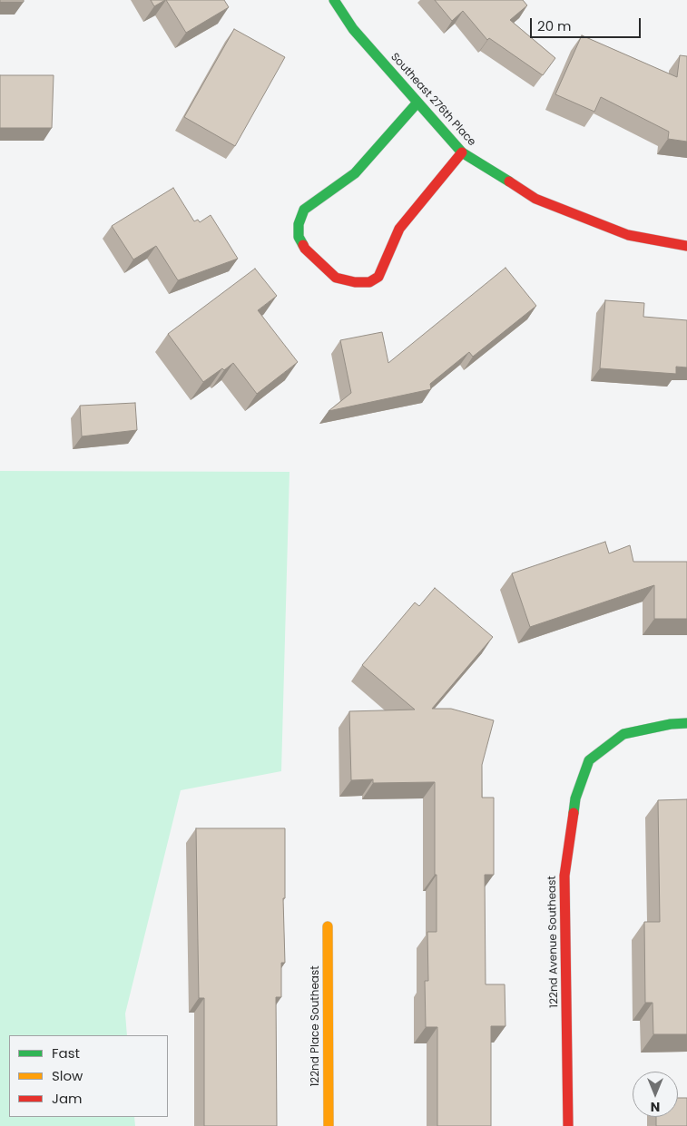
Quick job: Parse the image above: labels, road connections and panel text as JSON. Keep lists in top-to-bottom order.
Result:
{
  "streets": {
    "street": ["Southeast 276th Place", "122nd Avenue Southeast", "122nd Place Southeast"]
  },
  "legend": ["Fast", "Slow", "Jam"],
  "scale_bar": "20 m",
  "north": "bottom"
}
